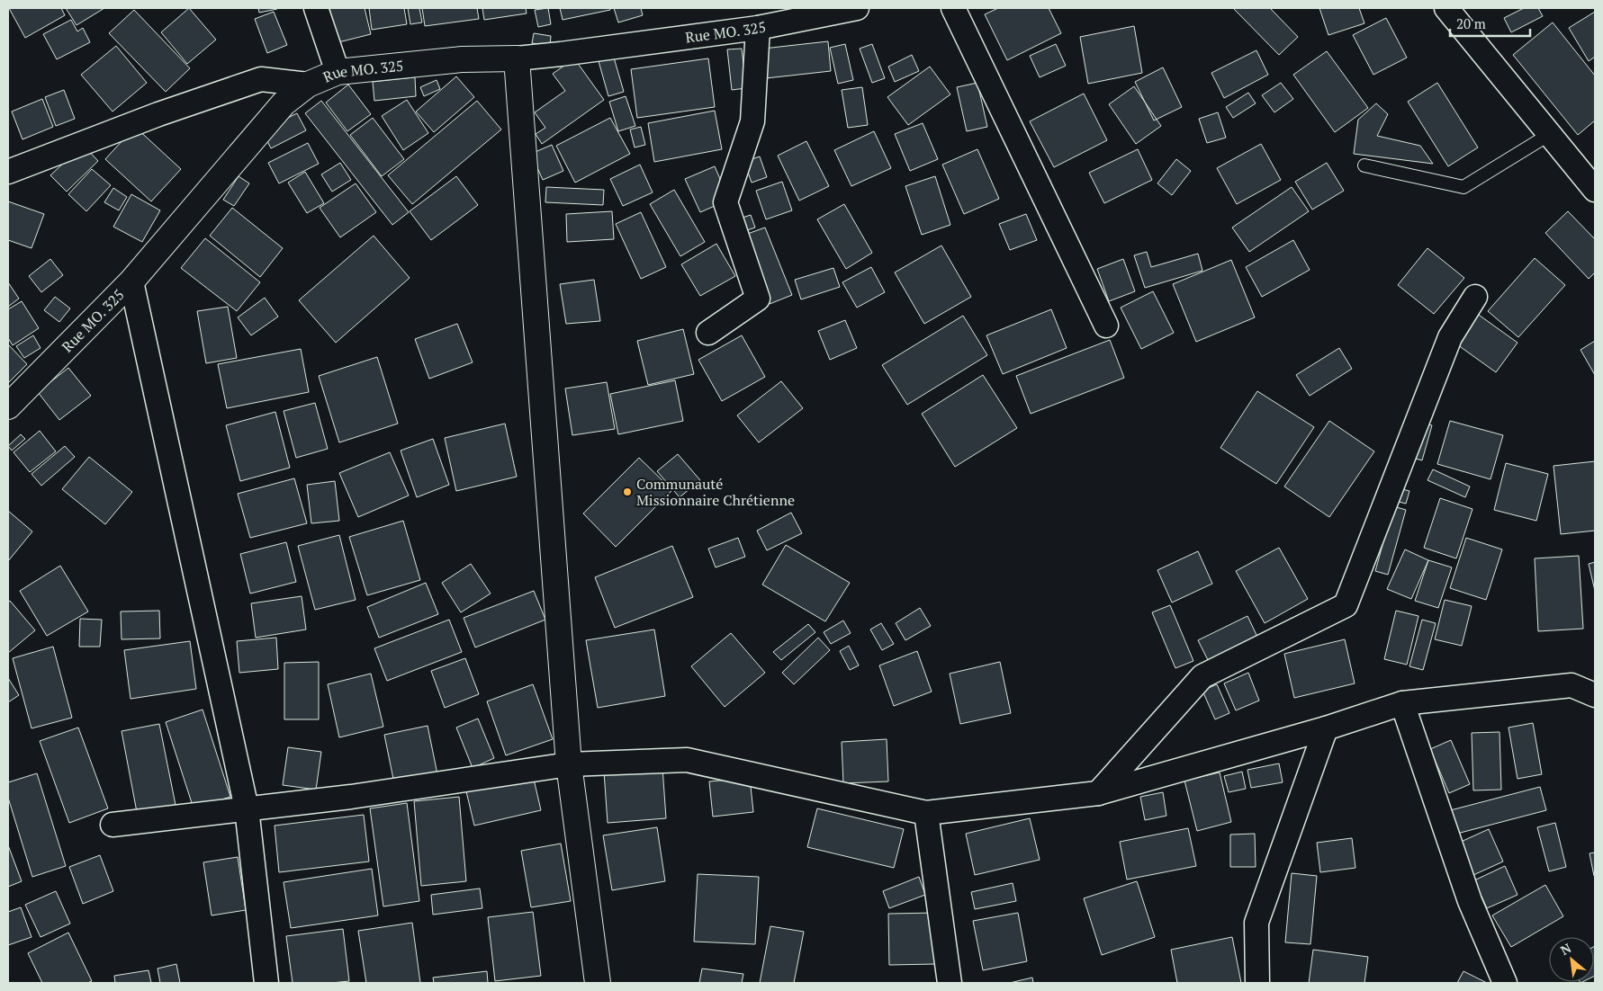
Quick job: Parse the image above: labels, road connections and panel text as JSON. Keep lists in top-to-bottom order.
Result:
{
  "streets": {
    "street": ["Rue MO. 325"]
  },
  "places": ["Communauté Missionnaire Chrétienne"],
  "scale_bar": "20 m",
  "north": "top left"
}
